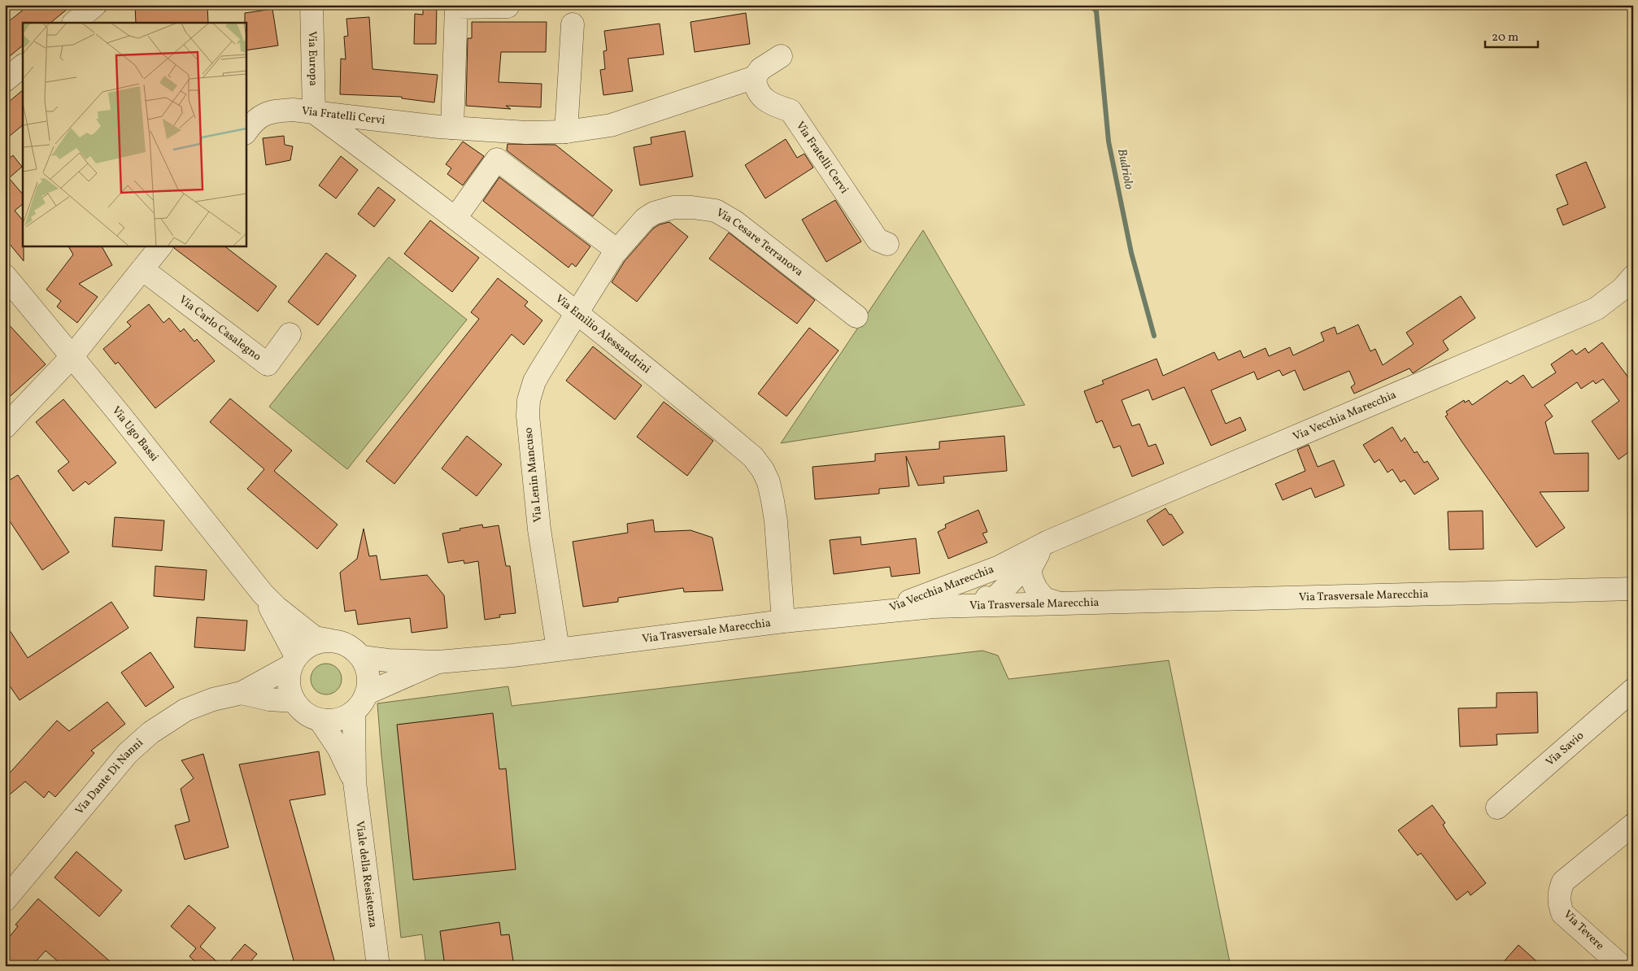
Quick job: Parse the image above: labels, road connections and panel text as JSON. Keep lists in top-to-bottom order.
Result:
{
  "streets": {
    "street": [
      "Via Europa",
      "Via Fratelli Cervi",
      "Via Cesare Terranova",
      "Via Carlo Casalegno",
      "Via Emilio Alessandrini",
      "Via Vecchia Marecchia",
      "Via Ugo Bassi",
      "Via Lenin Mancuso",
      "Via Trasversale Marecchia",
      "Via Savio",
      "Via Dante Di Nanni",
      "Viale della Resistenza",
      "Via Tevere"
    ]
  },
  "crossings": [
    ["Via Europa", "Via Fratelli Cervi"],
    ["Via Europa", "Via Emilio Alessandrini"],
    ["Via Fratelli Cervi", "Via Emilio Alessandrini"],
    ["Via Cesare Terranova", "Via Emilio Alessandrini"],
    ["Via Cesare Terranova", "Via Lenin Mancuso"],
    ["Via Emilio Alessandrini", "Via Lenin Mancuso"],
    ["Via Emilio Alessandrini", "Via Trasversale Marecchia"],
    ["Via Vecchia Marecchia", "Via Trasversale Marecchia"],
    ["Via Ugo Bassi", "Via Trasversale Marecchia"],
    ["Via Ugo Bassi", "Via Dante Di Nanni"],
    ["Via Ugo Bassi", "Viale della Resistenza"],
    ["Via Lenin Mancuso", "Via Trasversale Marecchia"],
    ["Via Trasversale Marecchia", "Via Dante Di Nanni"],
    ["Via Trasversale Marecchia", "Viale della Resistenza"],
    ["Via Dante Di Nanni", "Viale della Resistenza"]
  ],
  "water": ["Budriolo"],
  "scale_bar": "20 m"
}
